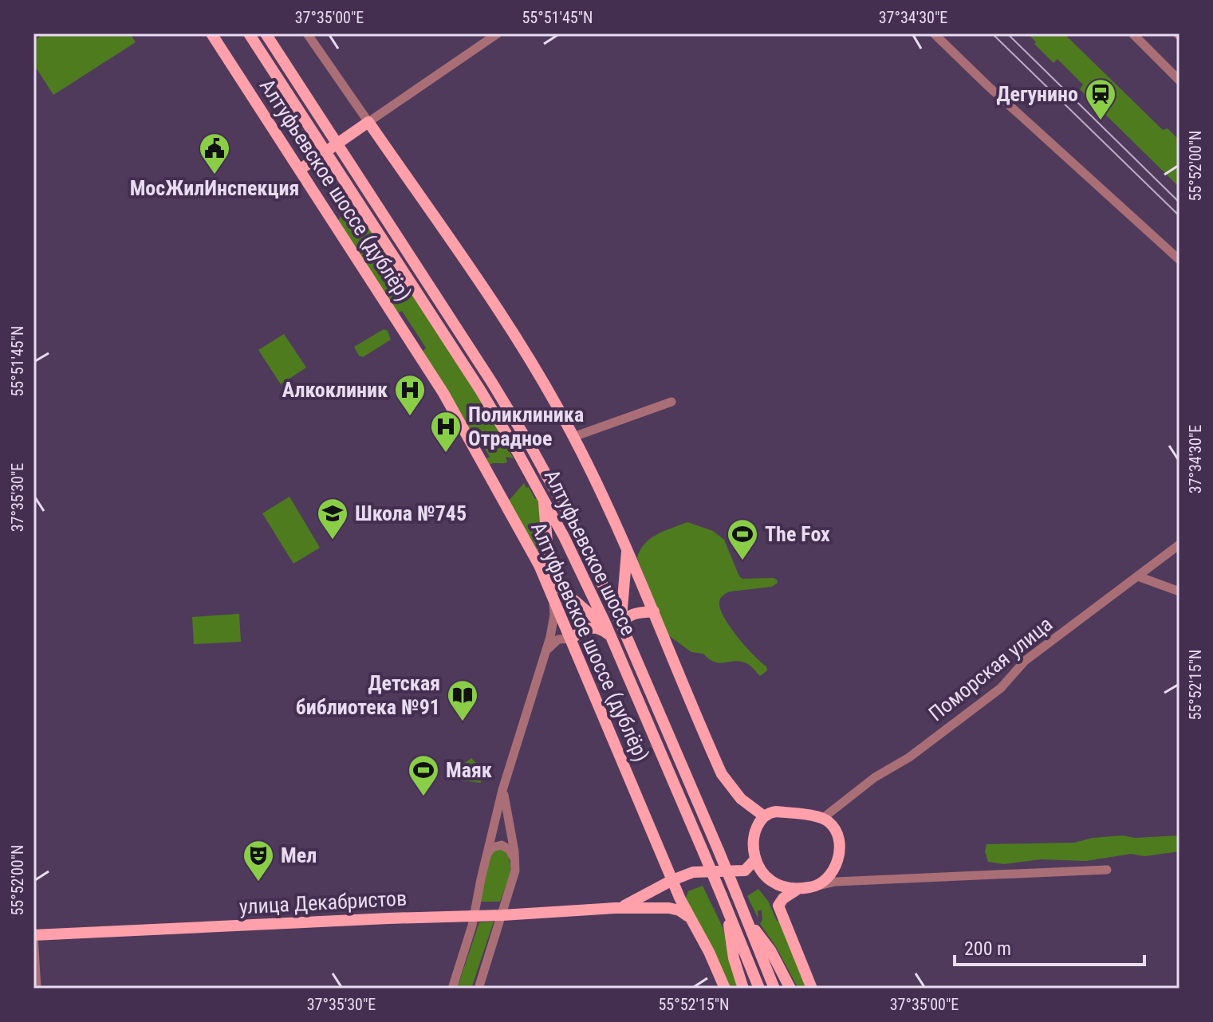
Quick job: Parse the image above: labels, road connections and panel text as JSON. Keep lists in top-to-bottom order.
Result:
{
  "streets": {
    "main road": ["Алтуфьевское шоссе (дублёр)", "Алтуфьевское шоссе", "улица Декабристов"],
    "street": ["Поморская улица"]
  },
  "crossings": [
    ["Алтуфьевское шоссе (дублёр)", "улица Декабристов"],
    ["Поморская улица", "улица Декабристов"]
  ],
  "places": {
    "station": ["Дегунино"],
    "public building": ["МосЖилИнспекция"],
    "hospital": ["Алкоклиник", "Поликлиника Отрадное"],
    "school or university": ["Школа №745"],
    "sports": ["The Fox", "Маяк"],
    "library": ["Детская библиотека №91"],
    "theatre": ["Мел"]
  },
  "scale_bar": "200 m",
  "coordinates": [
    "37°35'00\"E",
    "55°51'45\"N",
    "37°34'30\"E",
    "55°52'00\"N",
    "37°35'30\"E",
    "55°52'15\"N"
  ]
}
